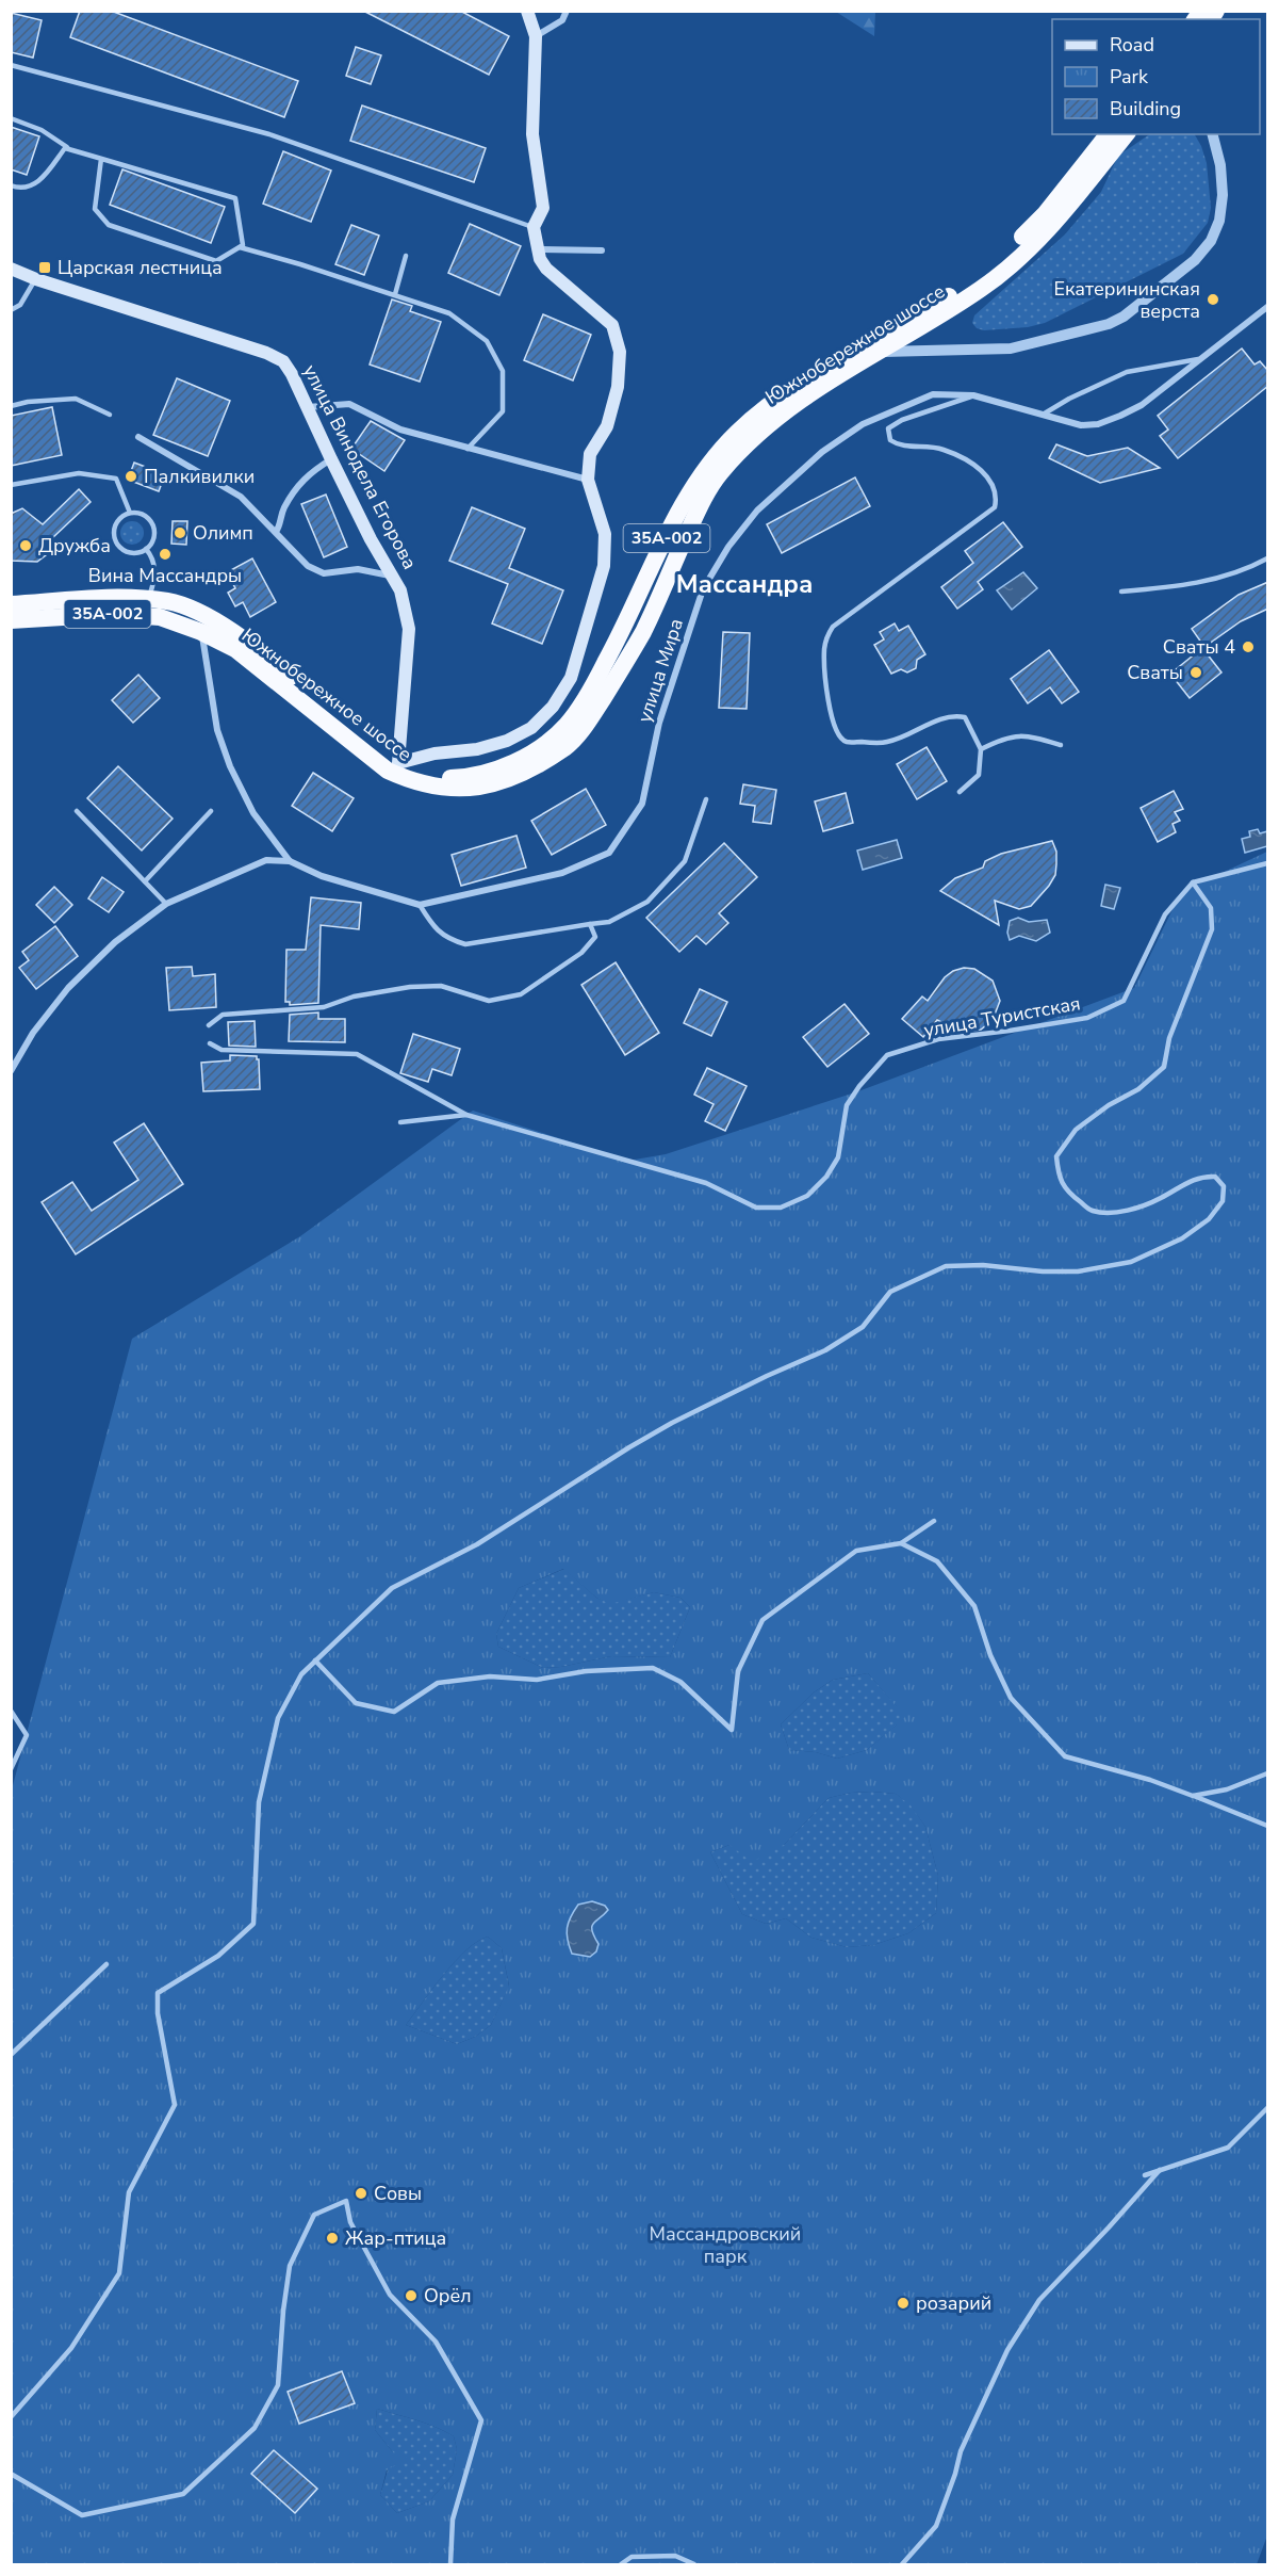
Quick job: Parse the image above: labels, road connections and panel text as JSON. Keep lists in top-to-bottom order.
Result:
{
  "streets": {
    "highway": ["Южнобережное шоссе", "35А-002"],
    "main road": ["улица Винодела Егорова"],
    "street": ["улица Мира"],
    "lane": ["улица Туристская"]
  },
  "crossings": [
    ["Южнобережное шоссе", "улица Винодела Егорова"],
    ["Южнобережное шоссе", "улица Мира"]
  ],
  "districts": ["Массандра"],
  "parks": ["Массандровский парк"],
  "places": {
    "transit": ["Царская лестница"],
    "other": [
      "Екатерининская верста",
      "Палкивилки",
      "Олимп",
      "Дружба",
      "Вина Массандры",
      "Сваты 4",
      "Сваты",
      "Совы",
      "Жар-птица",
      "Орёл",
      "розарий"
    ]
  },
  "legend": ["Road", "Park", "Building"]
}
